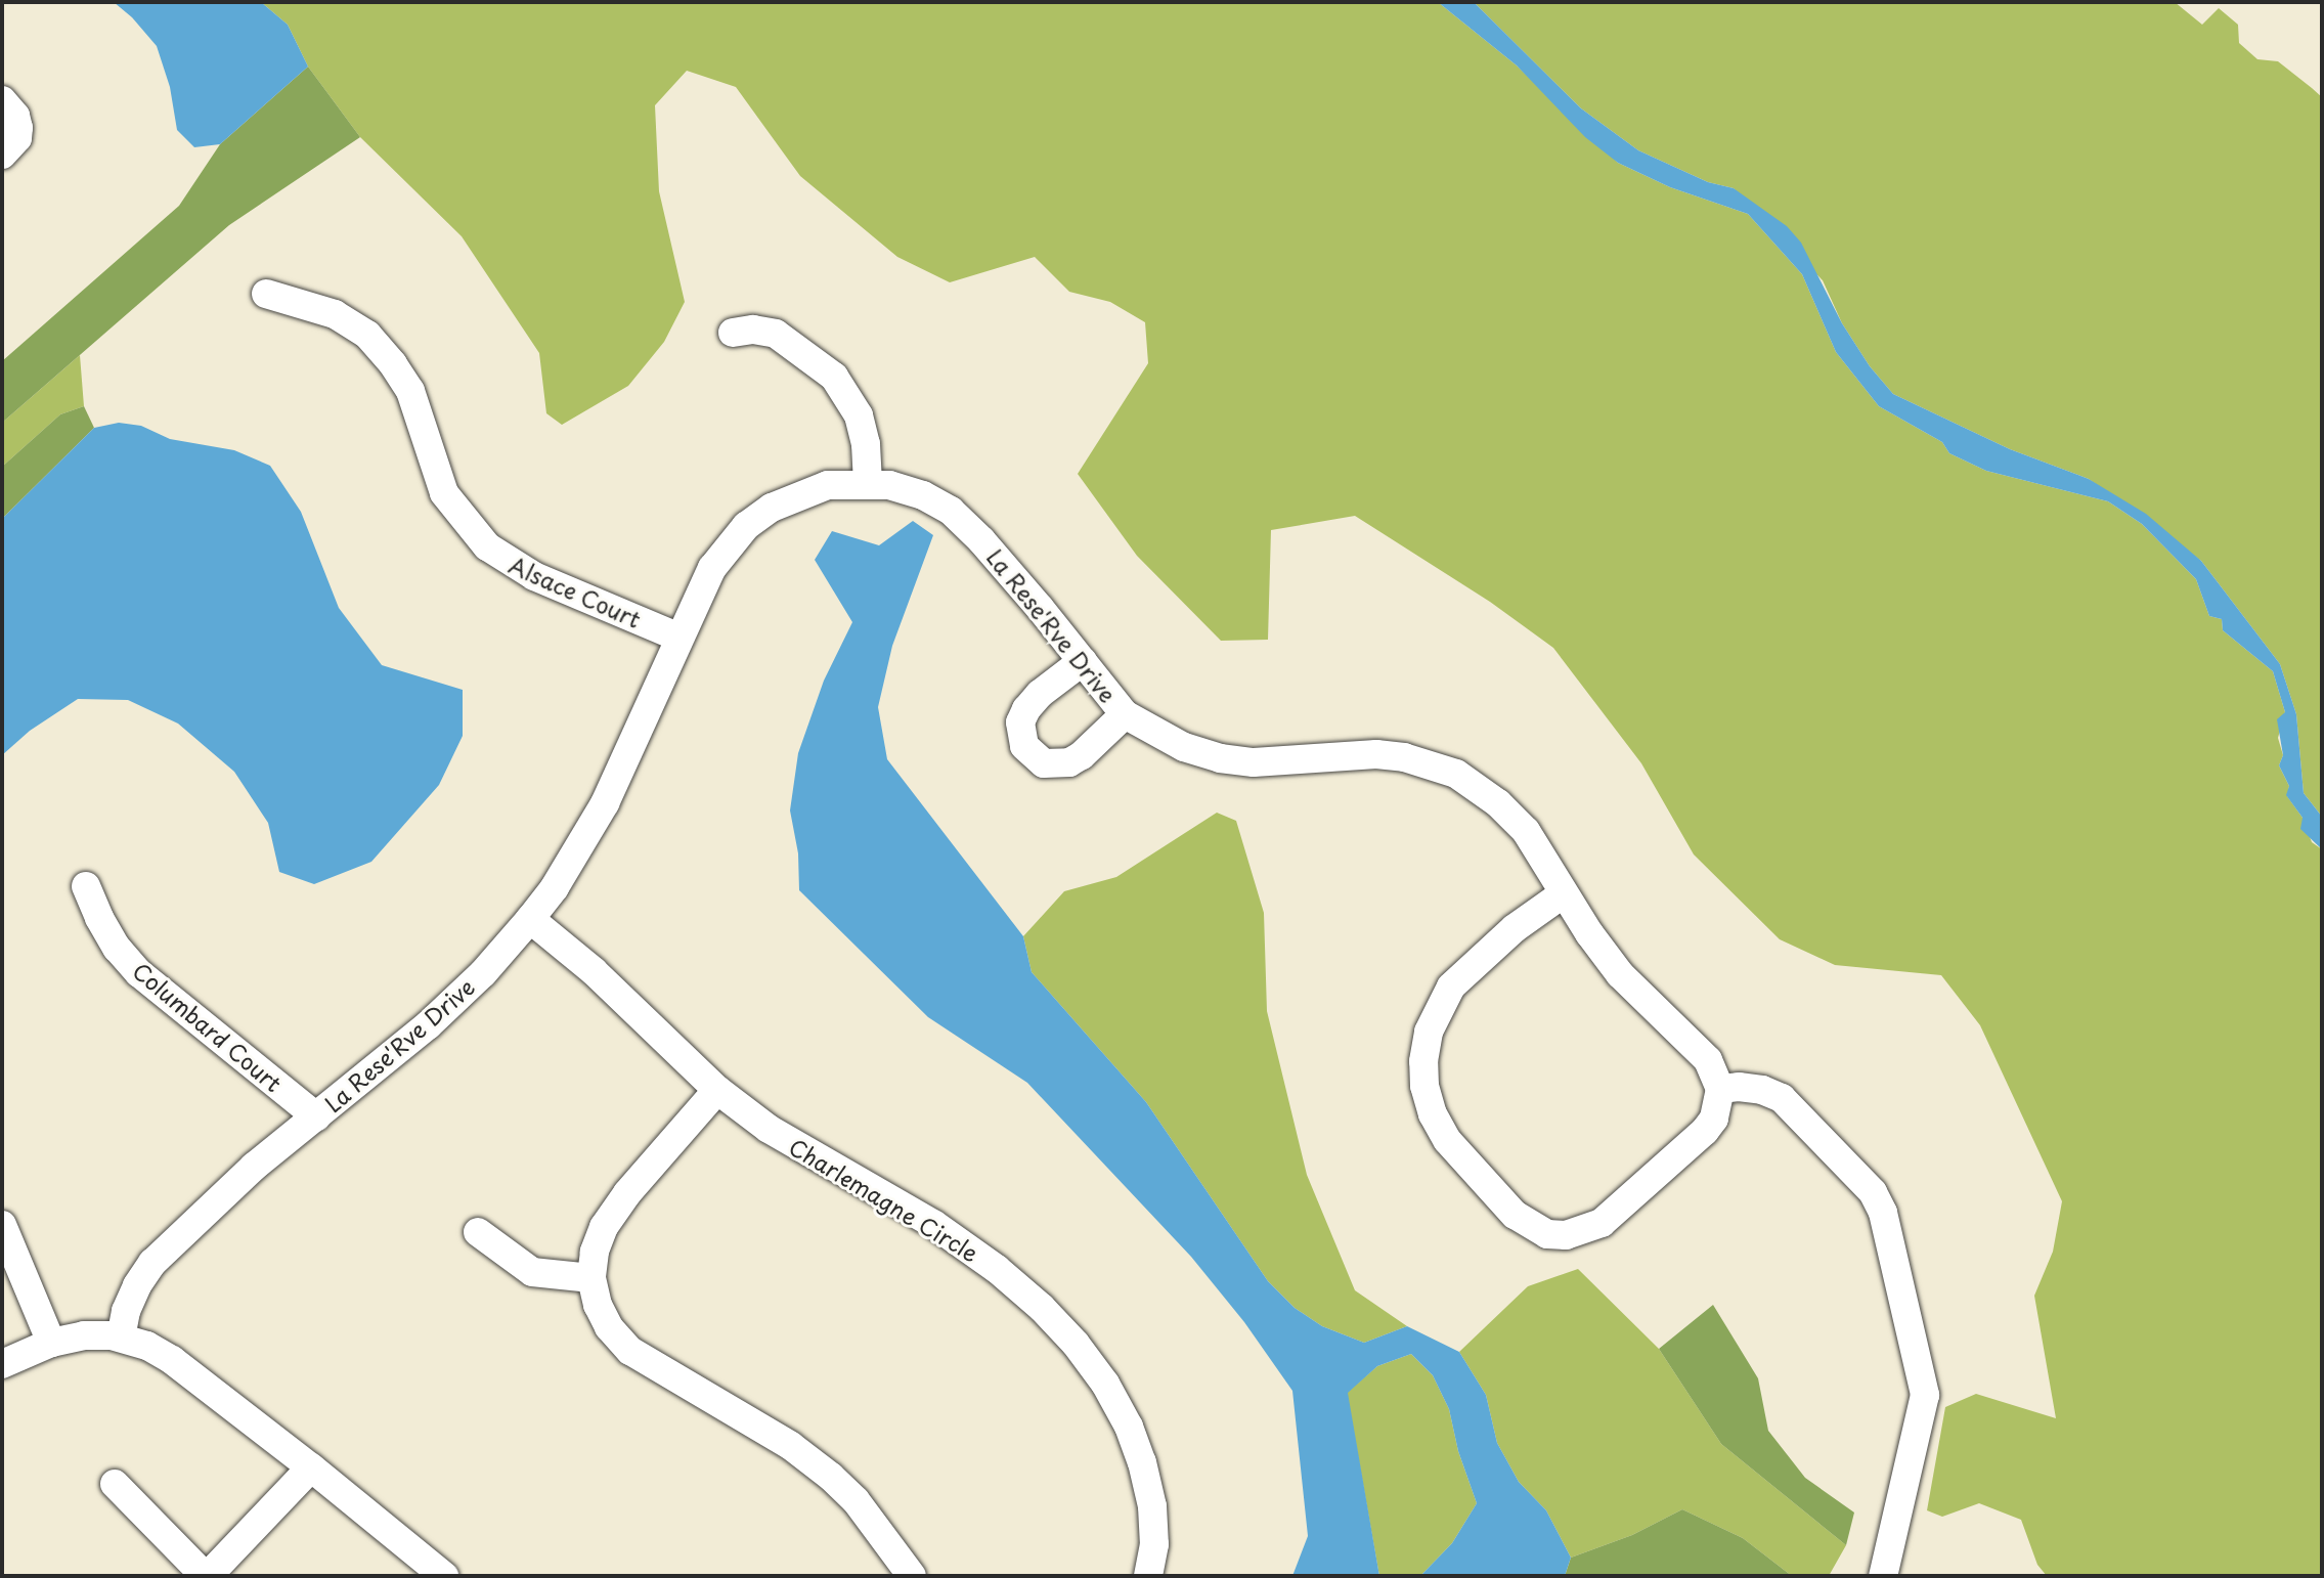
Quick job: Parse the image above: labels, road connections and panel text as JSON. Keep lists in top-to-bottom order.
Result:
{
  "streets": {
    "street": [
      "Alsace Court",
      "La Rese'Rve Drive",
      "Columbard Court",
      "Charlemagne Circle"
    ]
  },
  "crossings": [
    ["Alsace Court", "La Rese'Rve Drive"],
    ["La Rese'Rve Drive", "Columbard Court"],
    ["La Rese'Rve Drive", "Charlemagne Circle"]
  ]
}
